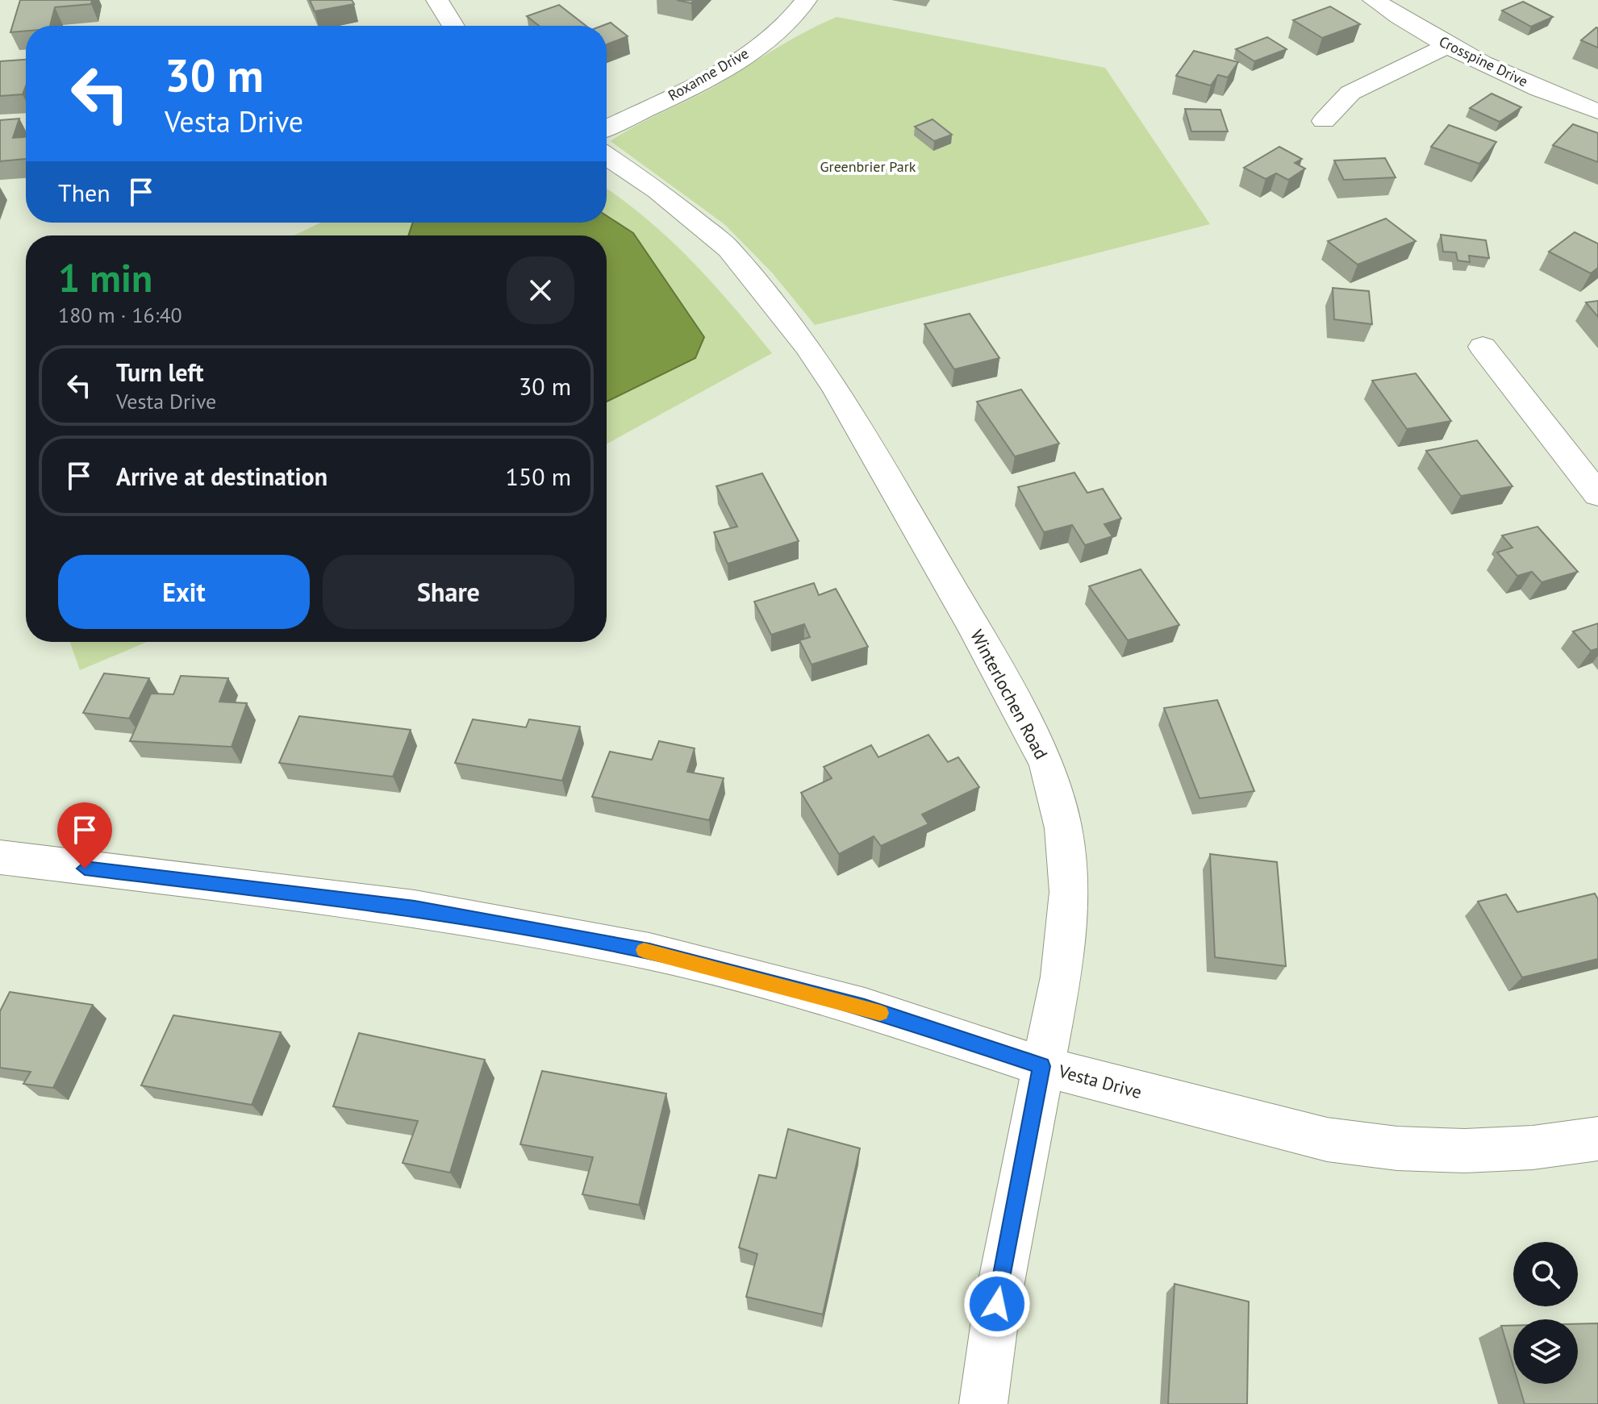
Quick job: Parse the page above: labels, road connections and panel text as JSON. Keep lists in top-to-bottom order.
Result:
{
  "streets": {
    "street": [
      "Crosspine Drive",
      "Roxanne Drive",
      "Winterlochen Road",
      "Vesta Drive"
    ]
  },
  "crossings": [
    ["Winterlochen Road", "Vesta Drive"]
  ],
  "parks": ["Greenbrier Park"],
  "page": {
    "turn": ["30 m", "Vesta Drive"],
    "then": "Then",
    "heading": ["1 min", "180 m · 16:40"],
    "list": [
      {
        "name": "Turn left",
        "note": "Vesta Drive",
        "value": "30 m"
      },
      {
        "name": "Arrive at destination",
        "value": "150 m"
      }
    ],
    "buttons": ["Exit", "Share"]
  }
}
